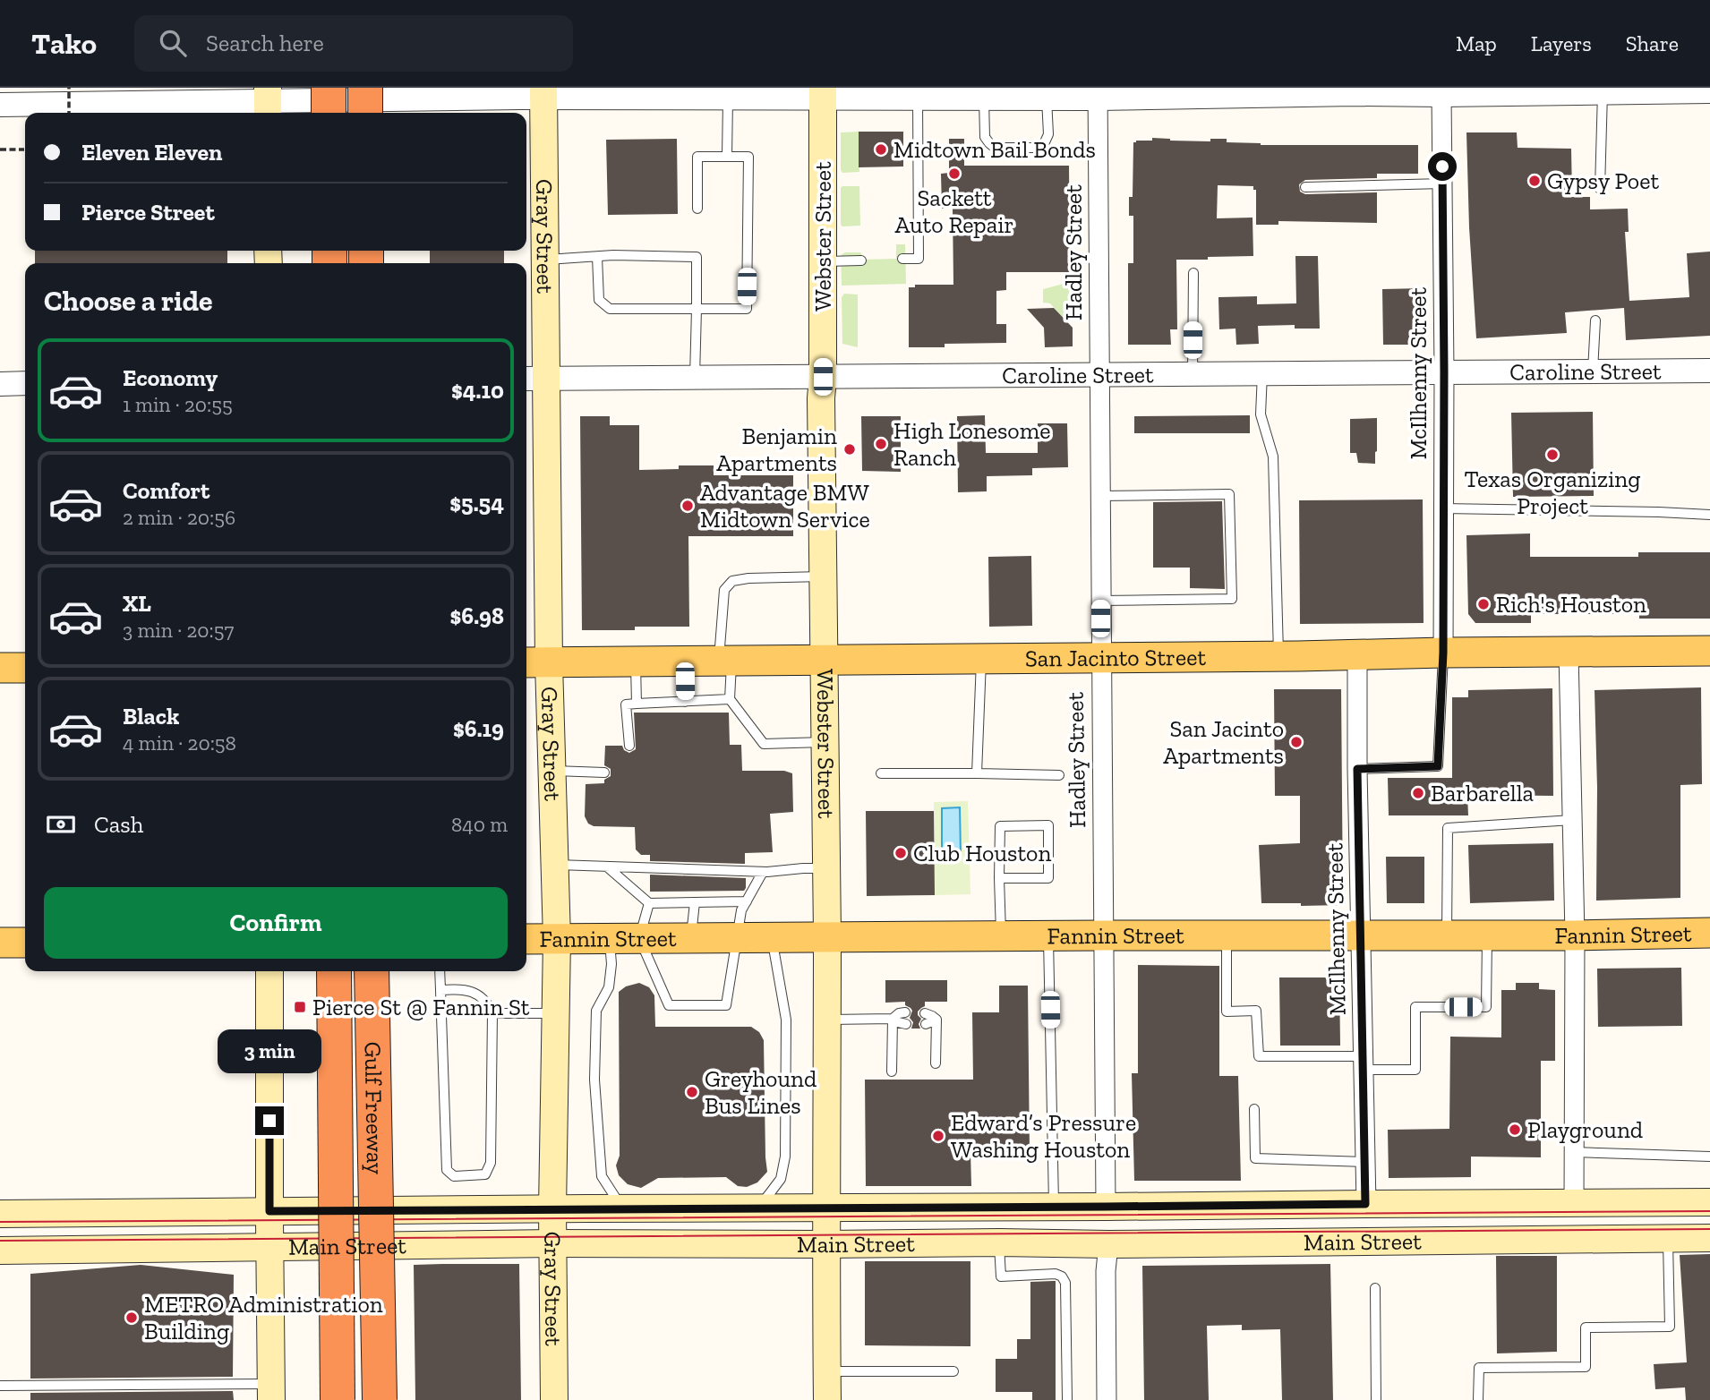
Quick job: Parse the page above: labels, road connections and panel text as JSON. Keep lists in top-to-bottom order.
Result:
{
  "streets": {
    "highway": ["Gulf Freeway"],
    "main road": [
      "Gray Street",
      "Webster Street",
      "San Jacinto Street",
      "Fannin Street",
      "Main Street"
    ],
    "street": ["Hadley Street", "Caroline Street", "McIlhenny Street"]
  },
  "crossings": [
    ["Gray Street", "Caroline Street"],
    ["Gray Street", "San Jacinto Street"],
    ["Gray Street", "Fannin Street"],
    ["Gray Street", "Main Street"],
    ["Webster Street", "Caroline Street"],
    ["Webster Street", "San Jacinto Street"],
    ["Webster Street", "Fannin Street"],
    ["Webster Street", "Main Street"],
    ["Hadley Street", "Caroline Street"],
    ["Hadley Street", "San Jacinto Street"],
    ["Hadley Street", "Fannin Street"],
    ["Hadley Street", "Main Street"],
    ["Caroline Street", "McIlhenny Street"],
    ["McIlhenny Street", "San Jacinto Street"],
    ["McIlhenny Street", "Fannin Street"],
    ["McIlhenny Street", "Main Street"]
  ],
  "places": {
    "other": [
      "Midtown Bail Bonds",
      "Sackett Auto Repair",
      "Gypsy Poet",
      "High Lonesome Ranch",
      "Benjamin Apartments",
      "Texas Organizing Project",
      "Advantage BMW Midtown Service",
      "Rich's Houston",
      "San Jacinto Apartments",
      "Barbarella",
      "Club Houston",
      "Greyhound Bus Lines",
      "Playground",
      "Edward’s Pressure Washing Houston",
      "METRO Administration Building"
    ],
    "transit": ["Pierce St @ Fannin St"]
  },
  "page": {
    "header": "Tako",
    "search": "Search here",
    "nav": ["Map", "Layers", "Share"],
    "banner": ["Eleven Eleven", "Pierce Street"],
    "heading": "Choose a ride",
    "list": [
      {
        "name": "Economy",
        "note": "1 min · 20:55",
        "value": "$4.10"
      },
      {
        "name": "Comfort",
        "note": "2 min · 20:56",
        "value": "$5.54"
      },
      {
        "name": "XL",
        "note": "3 min · 20:57",
        "value": "$6.98"
      },
      {
        "name": "Black",
        "note": "4 min · 20:58",
        "value": "$6.19"
      }
    ],
    "pay": ["Cash", "840 m"],
    "buttons": "Confirm",
    "bubble": "3 min"
  }
}
